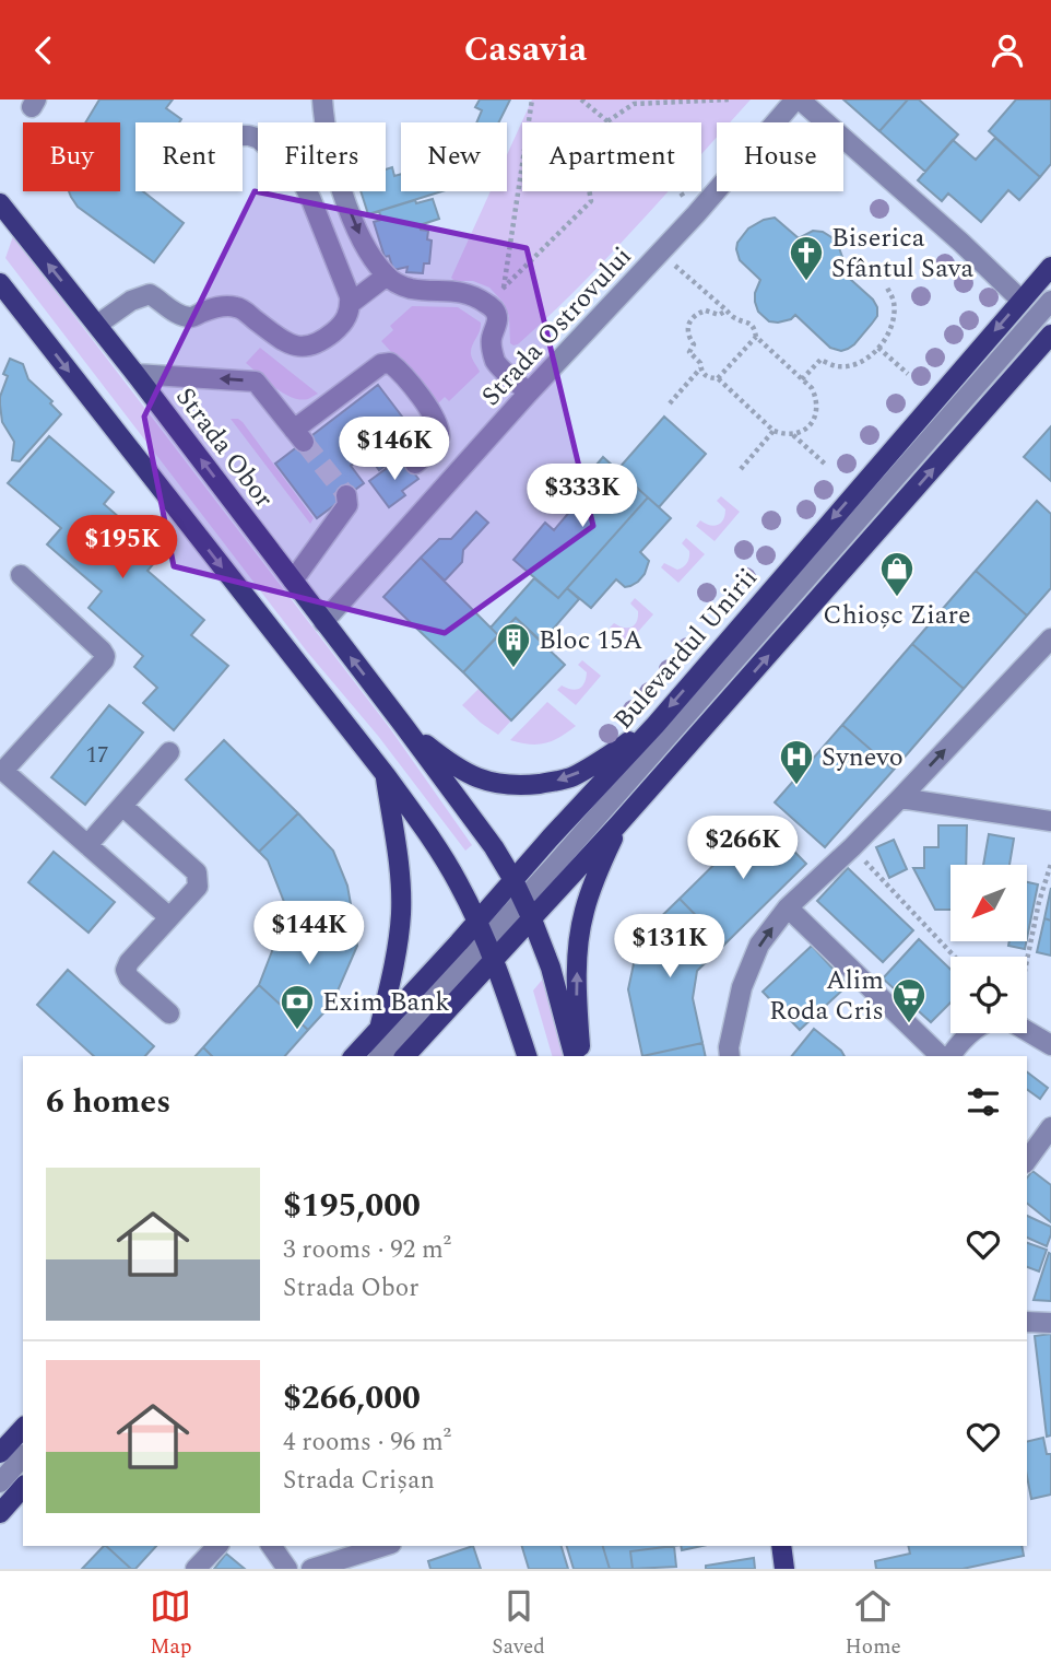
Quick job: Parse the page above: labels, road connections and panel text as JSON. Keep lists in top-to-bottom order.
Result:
{
  "streets": {
    "main road": ["Strada Obor", "Bulevardul Unirii"],
    "street": ["Strada Ostrovului"]
  },
  "crossings": [
    ["Strada Ostrovului", "Strada Obor"]
  ],
  "places": {
    "church": ["Biserica Sfântul Sava"],
    "shop": ["Chioșc Ziare"],
    "building": ["Bloc 15A"],
    "hospital": ["Synevo"],
    "supermarket": ["Alim Roda Cris"],
    "bank": ["Exim Bank"]
  },
  "house_numbers": ["17"],
  "north": "bottom left",
  "page": {
    "header": "Casavia",
    "chip": [
      "Buy",
      "Rent",
      "Filters",
      "New",
      "Apartment",
      "House"
    ],
    "price": [
      "$146K",
      "$333K",
      "$195K",
      "$266K",
      "$144K",
      "$131K"
    ],
    "heading": "6 homes",
    "list": [
      {
        "name": "$195,000",
        "note": "3 rooms · 92 m² · Strada Obor"
      },
      {
        "name": "$266,000",
        "note": "4 rooms · 96 m² · Strada Crișan"
      }
    ],
    "tabs": ["Map", "Saved", "Home"]
  }
}
